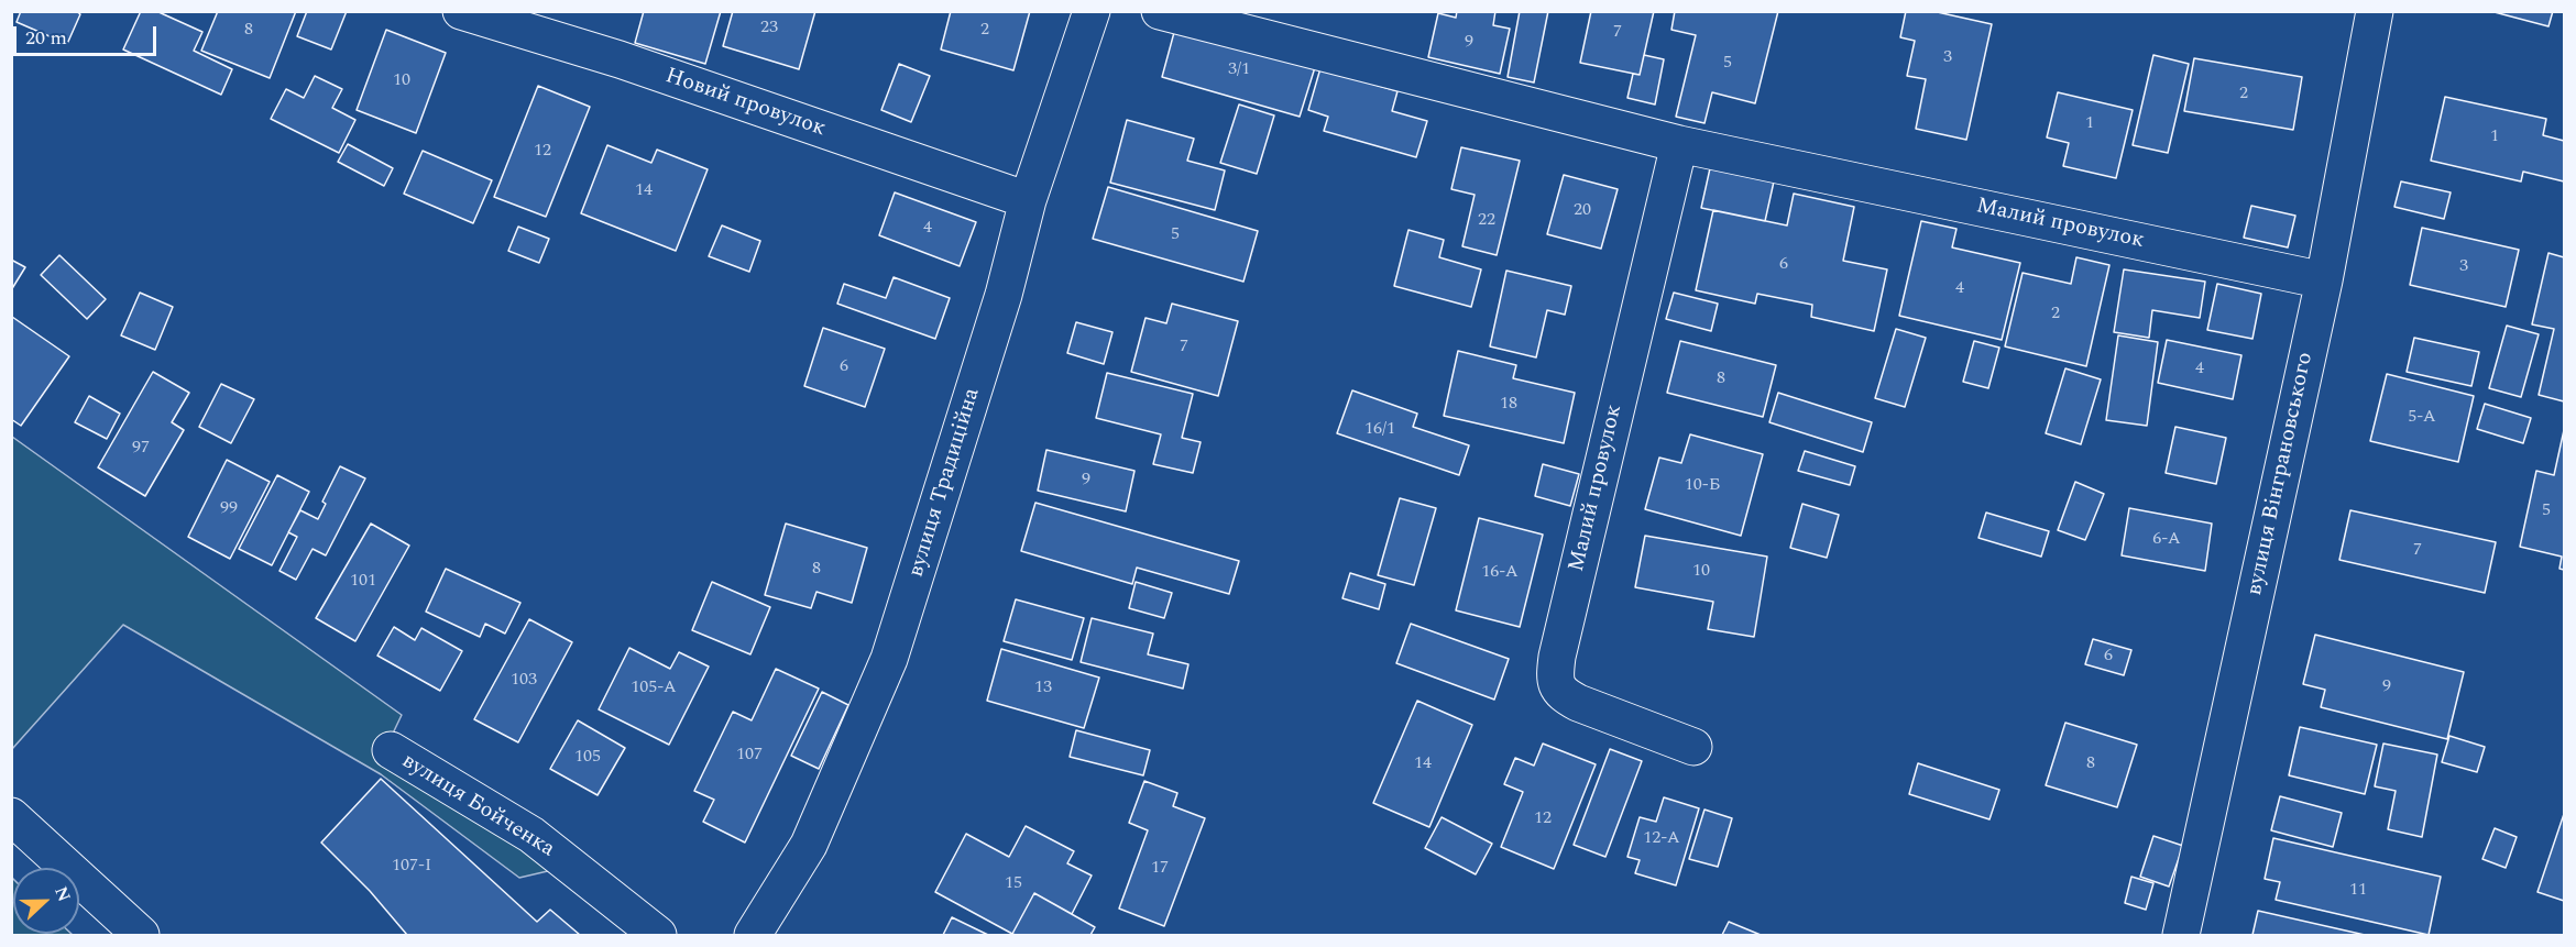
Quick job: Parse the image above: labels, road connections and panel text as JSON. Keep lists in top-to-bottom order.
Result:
{
  "streets": {
    "street": [
      "Новий провулок",
      "Малий провулок",
      "вулиця Вінграновського",
      "вулиця Традиційна",
      "вулиця Бойченка"
    ]
  },
  "crossings": [
    ["Новий провулок", "вулиця Традиційна"],
    ["Малий провулок", "вулиця Вінграновського"]
  ],
  "house_numbers": [
    "23",
    "8",
    "2",
    "7",
    "9",
    "3",
    "5",
    "3/1",
    "10",
    "2",
    "1",
    "1",
    "12",
    "14",
    "20",
    "22",
    "4",
    "5",
    "6",
    "3",
    "4",
    "2",
    "7",
    "6",
    "4",
    "8",
    "18",
    "5-А",
    "16/1",
    "97",
    "9",
    "10-Б",
    "99",
    "5",
    "6-А",
    "7",
    "8",
    "10",
    "16-А",
    "101",
    "6",
    "103",
    "9",
    "105-А",
    "13",
    "107",
    "105",
    "14",
    "8",
    "12",
    "12-А",
    "107-І",
    "17",
    "15",
    "11"
  ],
  "scale_bar": "20 m",
  "north": "right"
}
